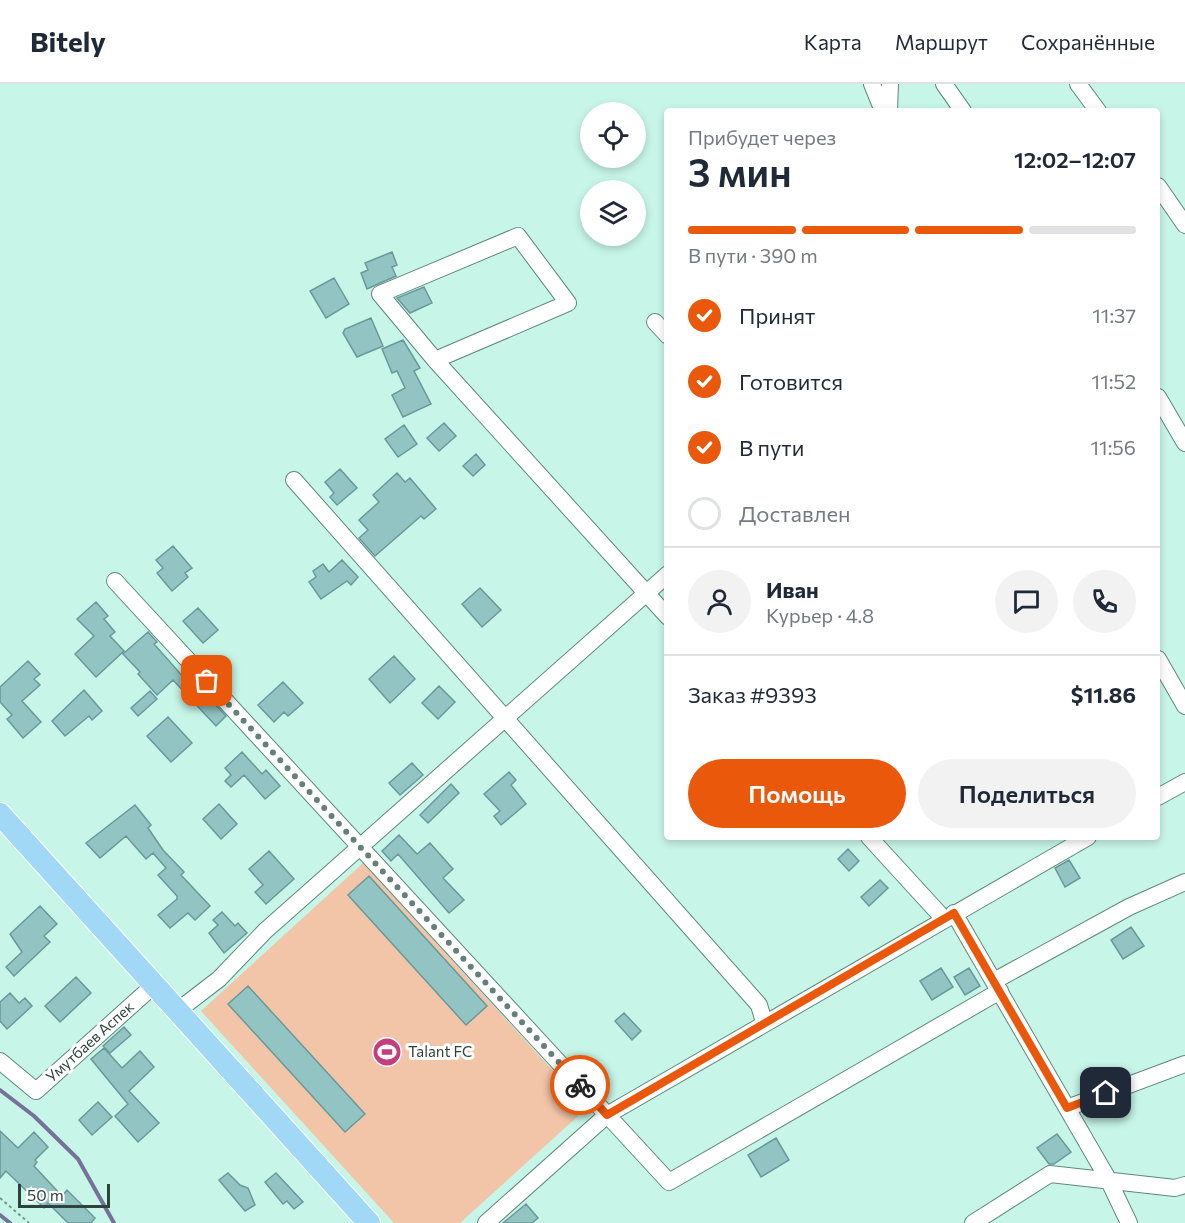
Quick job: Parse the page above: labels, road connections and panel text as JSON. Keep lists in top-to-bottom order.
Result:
{
  "streets": {
    "street": ["Умутбаев Аспек"]
  },
  "places": {
    "sports": ["Talant FC"]
  },
  "scale_bar": "50 m",
  "page": {
    "header": "Bitely",
    "nav": ["Карта", "Маршрут", "Сохранённые"],
    "heading": ["3 мин", "Прибудет через", "12:02–12:07"],
    "panel": [
      "Иван",
      "Курьер · 4.8",
      "Заказ #9393",
      "$11.86"
    ],
    "bar": "В пути · 390 m",
    "list": [
      ["Принят", "11:37"],
      ["Готовится", "11:52"],
      ["В пути", "11:56"],
      "Доставлен"
    ],
    "buttons": ["Помощь", "Поделиться"],
    "scale": "50 m"
  }
}
